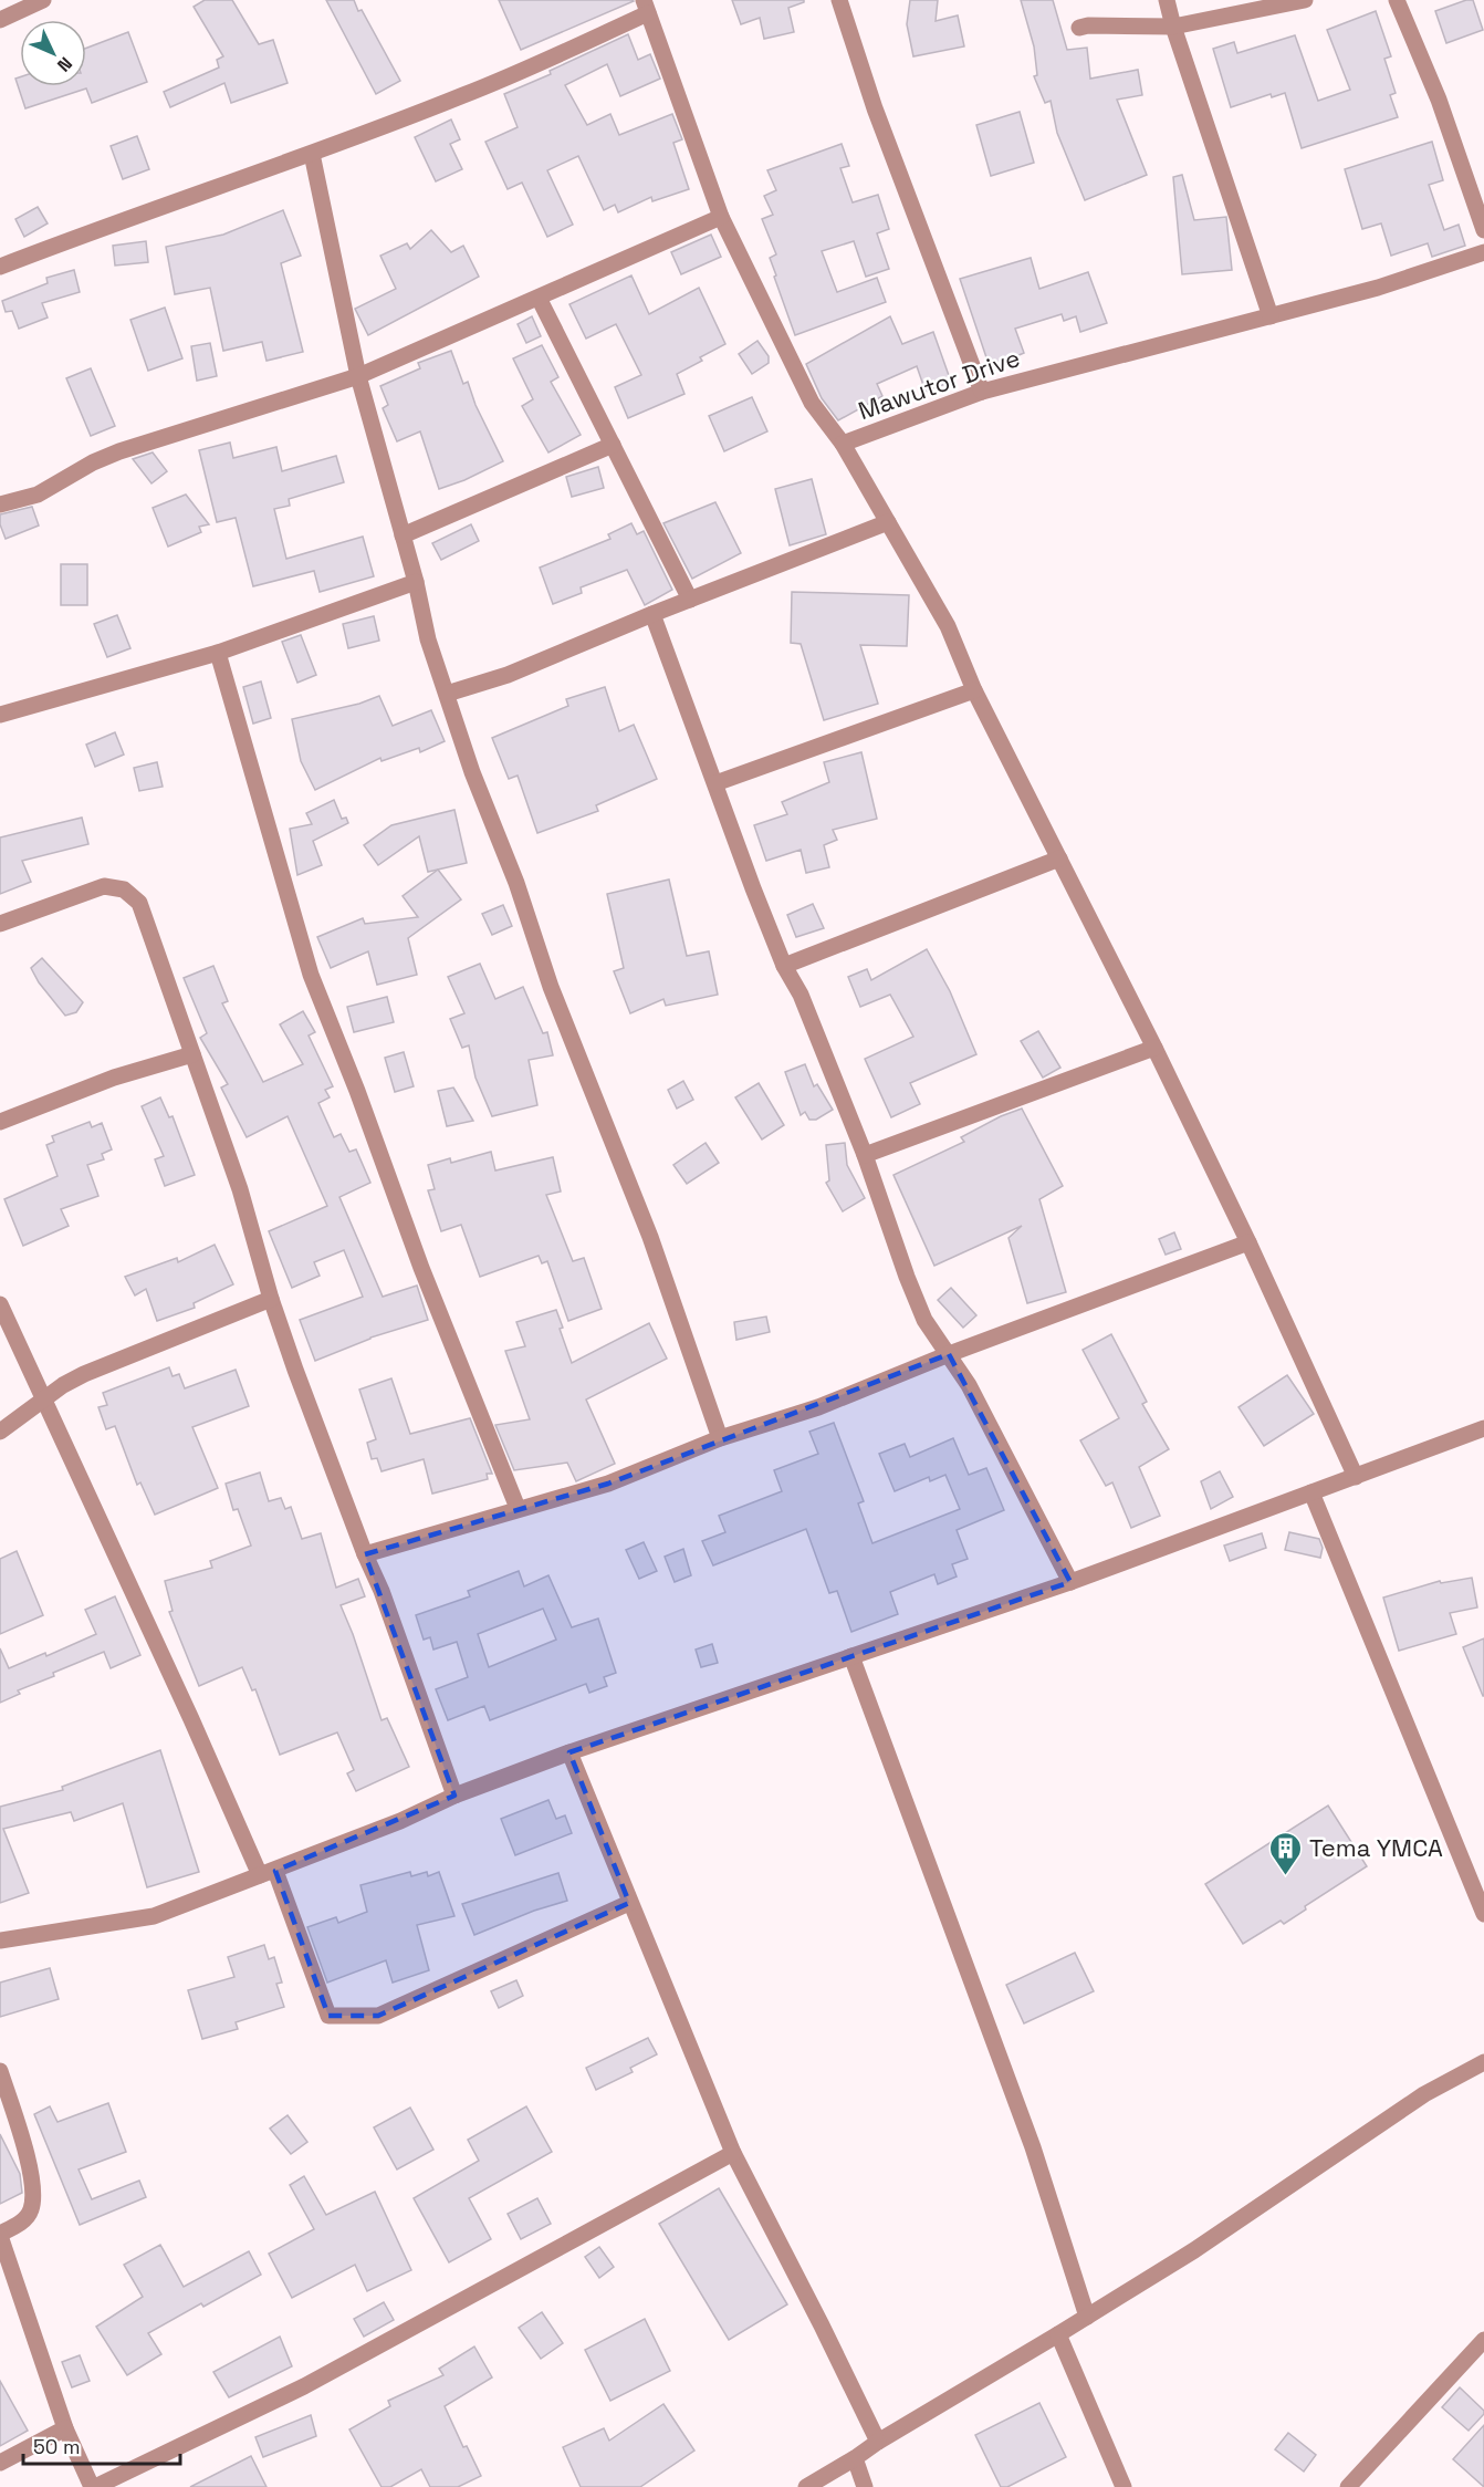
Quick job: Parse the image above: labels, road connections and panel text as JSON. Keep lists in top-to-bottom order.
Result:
{
  "streets": {
    "street": ["Mawutor Drive"]
  },
  "places": {
    "building": ["Tema YMCA"]
  },
  "scale_bar": "50 m",
  "north": "bottom right"
}
